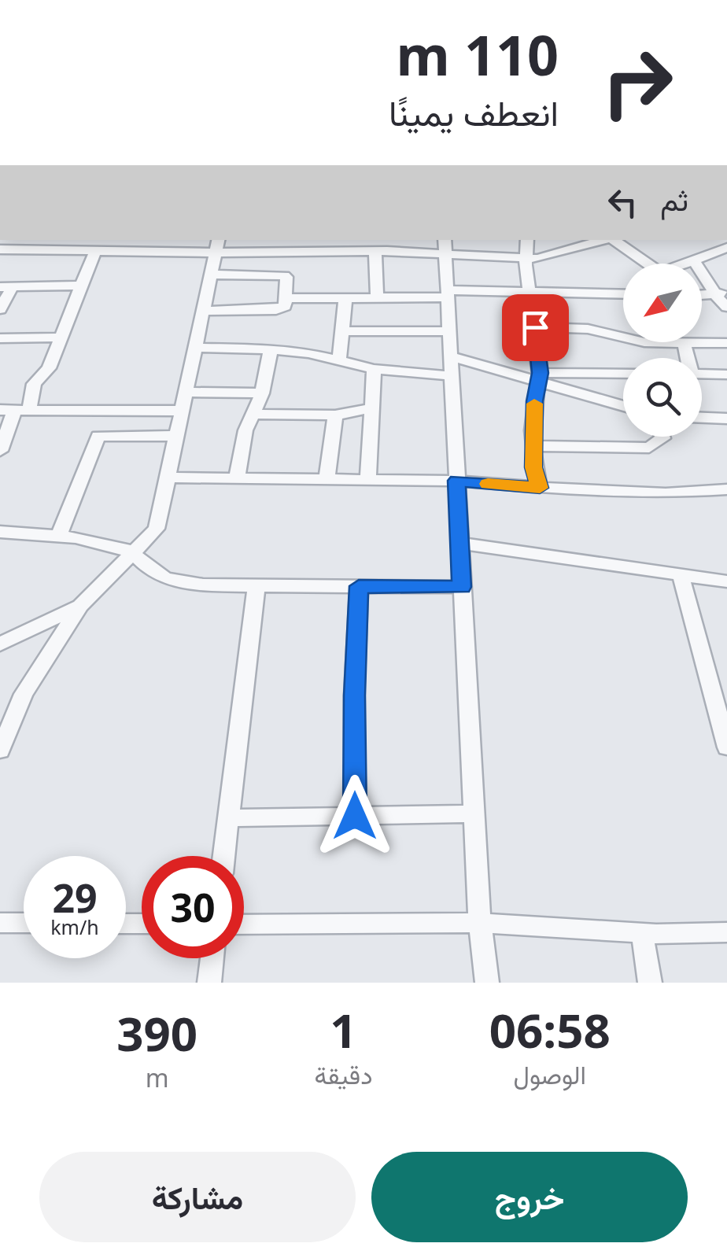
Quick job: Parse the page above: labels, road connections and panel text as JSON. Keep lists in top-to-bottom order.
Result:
{
  "north": "bottom left",
  "page": {
    "turn": ["110 m", "انعطف يمينًا"],
    "then": "ثم",
    "speed": "29 km/h",
    "limit": "30",
    "eta": [
      "06:58",
      "الوصول",
      "1",
      "دقيقة",
      "390",
      "m"
    ],
    "buttons": ["خروج", "مشاركة"]
  }
}
